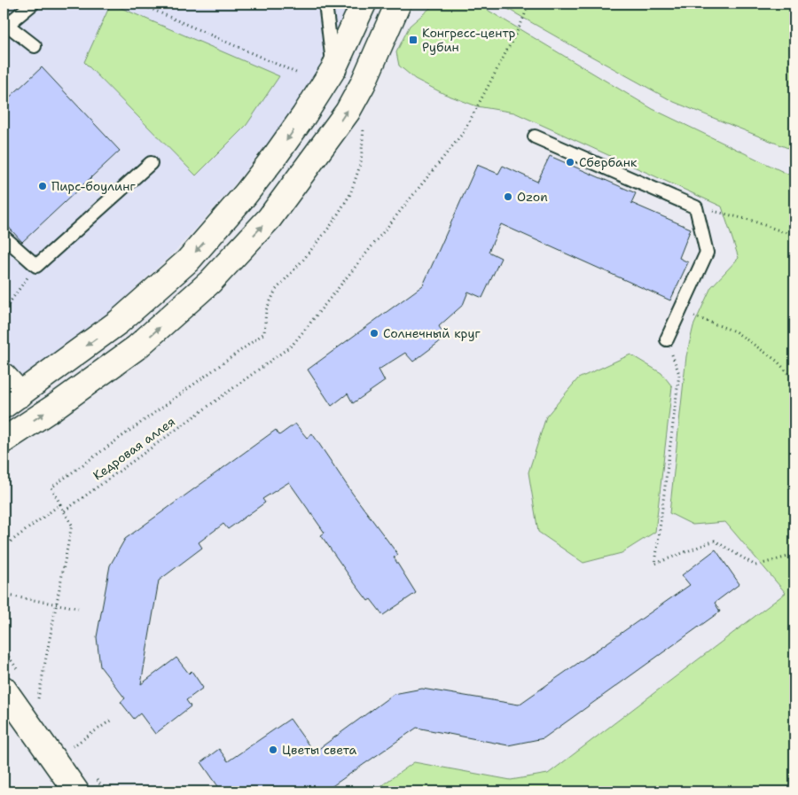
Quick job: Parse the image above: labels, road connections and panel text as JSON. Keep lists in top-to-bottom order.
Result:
{
  "streets": {
    "path": ["Кедровая аллея"]
  },
  "places": {
    "transit": ["Конгресс-центр Рубин"],
    "other": [
      "Сбербанк",
      "Пирс-боулинг",
      "Ozon",
      "Солнечный круг",
      "Цветы света"
    ]
  }
}
